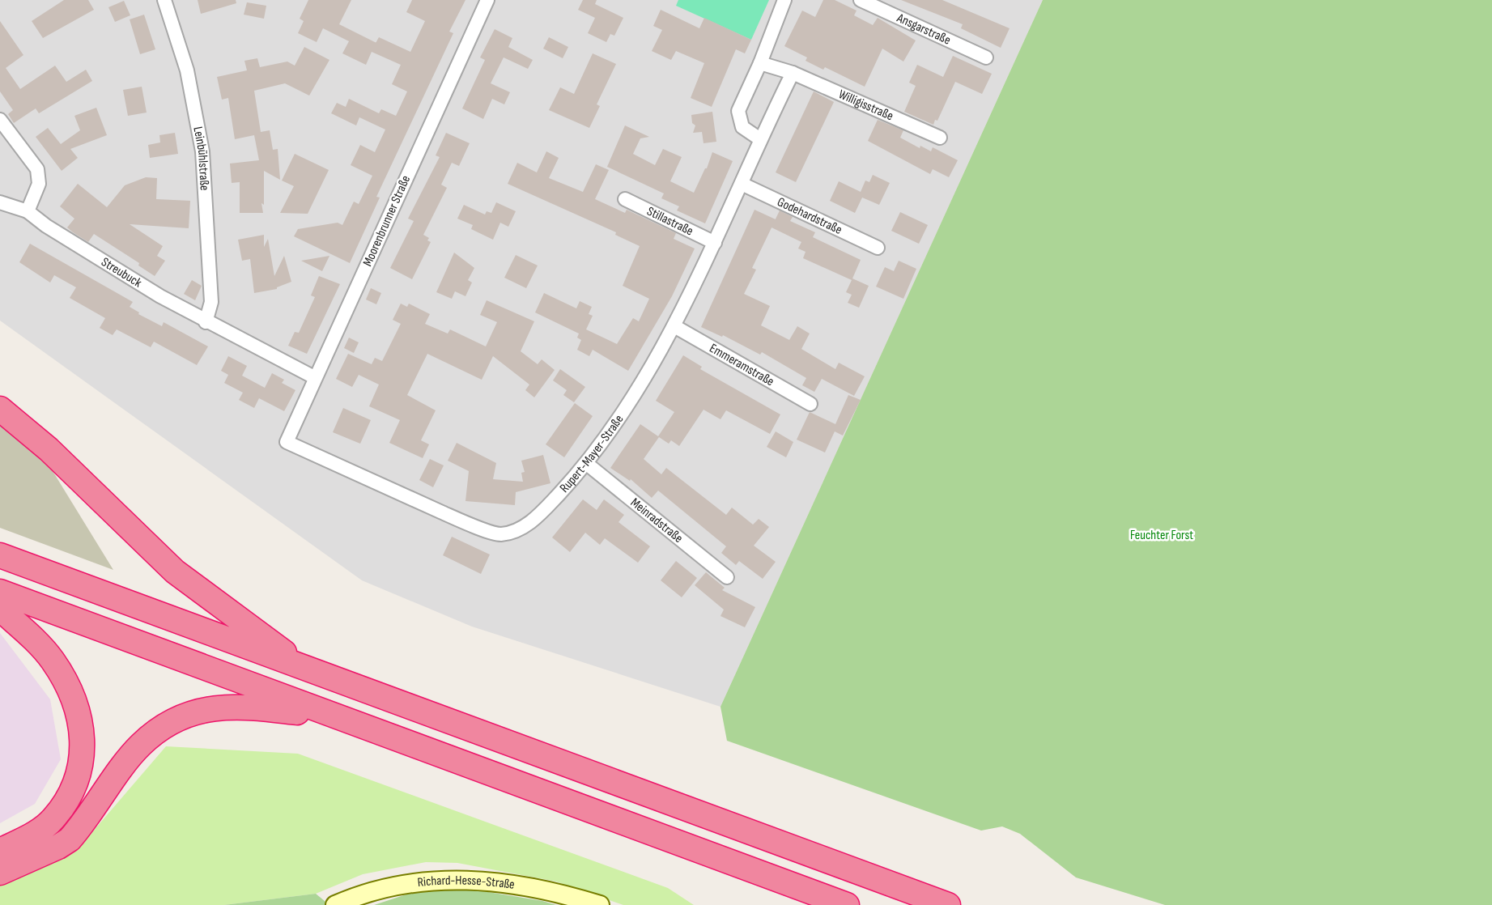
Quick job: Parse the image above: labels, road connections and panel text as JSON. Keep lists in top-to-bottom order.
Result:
{
  "streets": {
    "street": [
      "Ansgarstraße",
      "Willigisstraße",
      "Leinbühlstraße",
      "Godehardstraße",
      "Moorenbrunner Straße",
      "Stillastraße",
      "Streubuck",
      "Emmeramstraße",
      "Rupert-Mayer-Straße",
      "Meinradstraße",
      "Richard-Hesse-Straße"
    ]
  },
  "crossings": [
    ["Willigisstraße", "Rupert-Mayer-Straße"],
    ["Leinbühlstraße", "Streubuck"],
    ["Godehardstraße", "Rupert-Mayer-Straße"],
    ["Moorenbrunner Straße", "Streubuck"],
    ["Moorenbrunner Straße", "Rupert-Mayer-Straße"],
    ["Stillastraße", "Rupert-Mayer-Straße"],
    ["Emmeramstraße", "Rupert-Mayer-Straße"],
    ["Rupert-Mayer-Straße", "Meinradstraße"]
  ],
  "parks": ["Feuchter Forst"]
}
